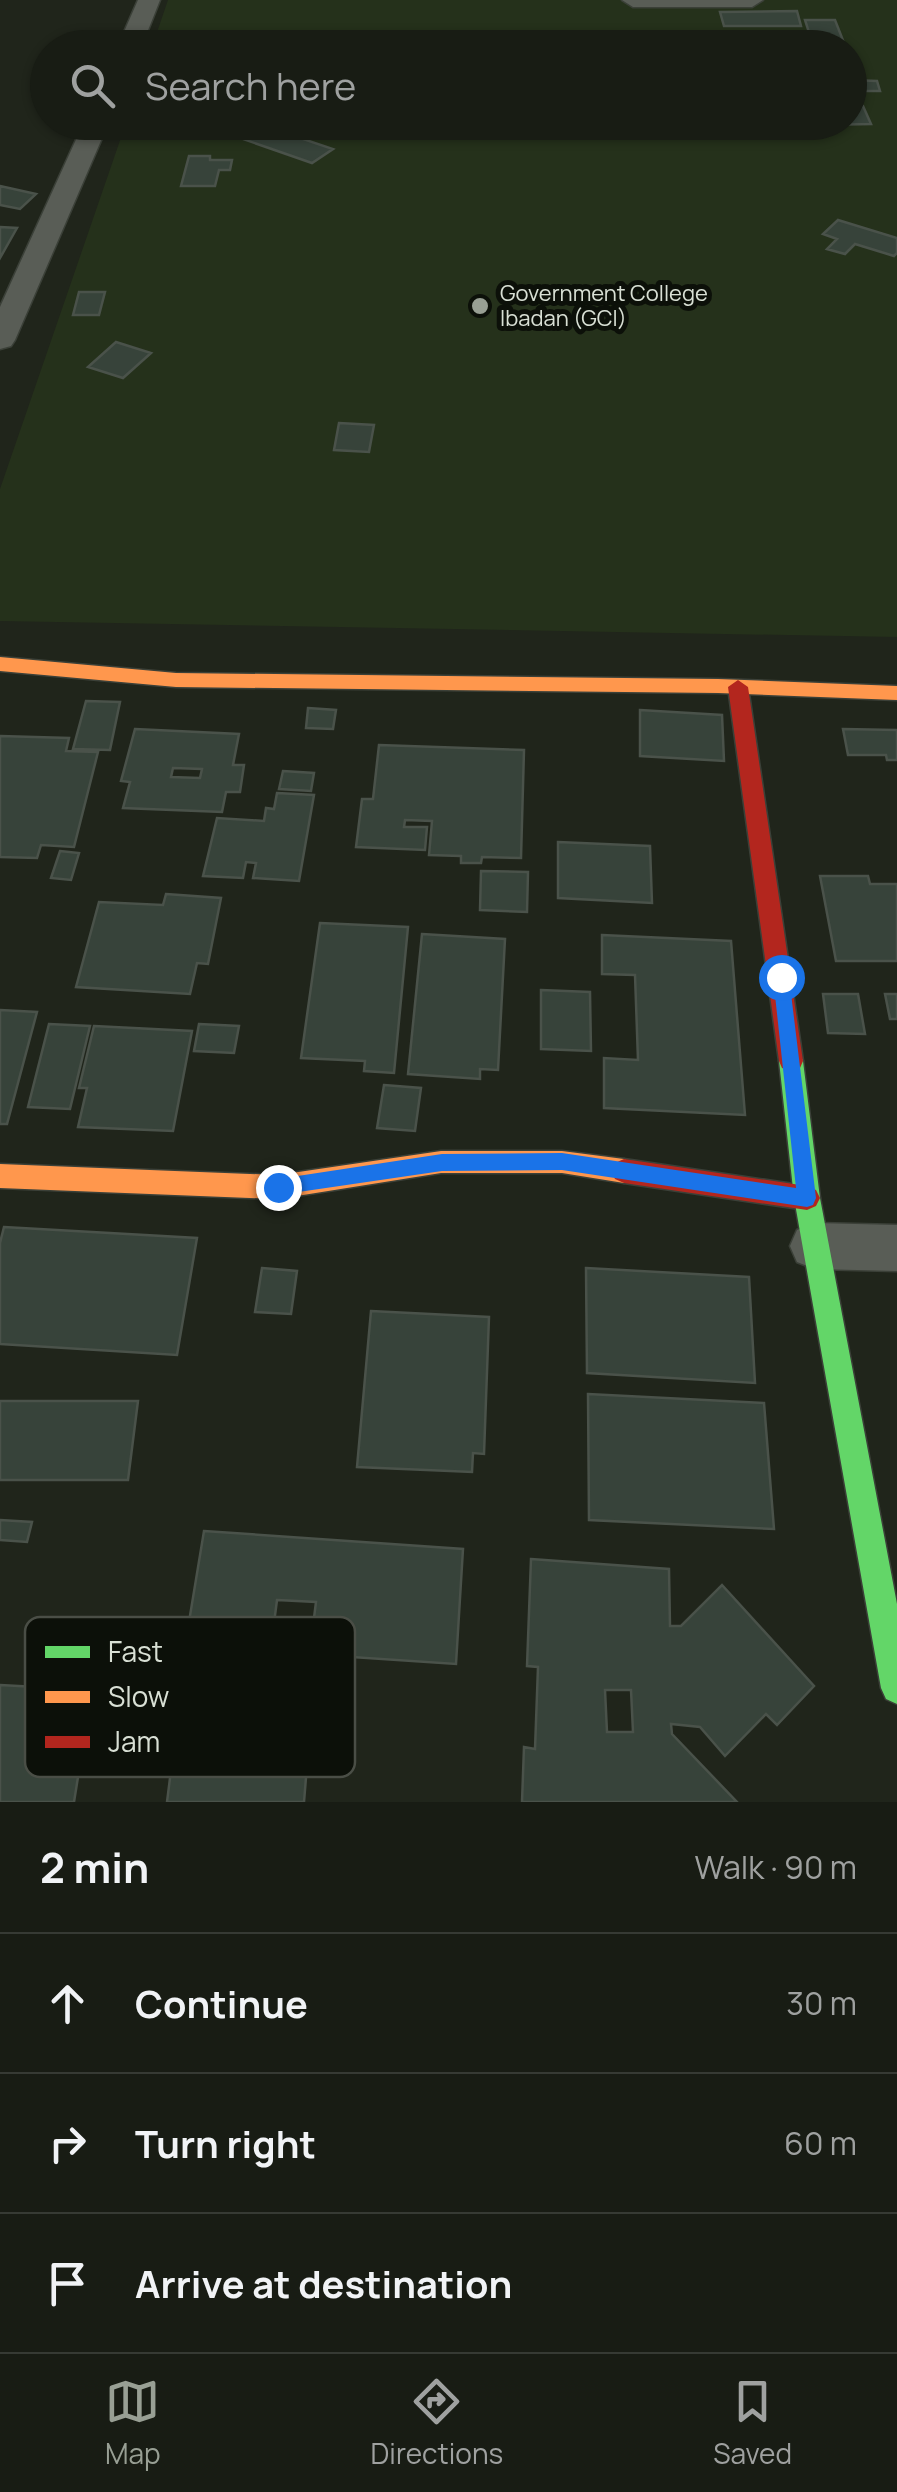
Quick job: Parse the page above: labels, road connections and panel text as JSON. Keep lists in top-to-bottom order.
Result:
{
  "places": ["Government College Ibadan (GCI)"],
  "legend": ["Fast", "Slow", "Jam"],
  "page": {
    "search": "Search here",
    "heading": ["2 min", "Walk · 90 m"],
    "list": [
      ["Continue", "30 m"],
      ["Turn right", "60 m"],
      "Arrive at destination"
    ],
    "nav": ["Map", "Directions", "Saved"]
  }
}
